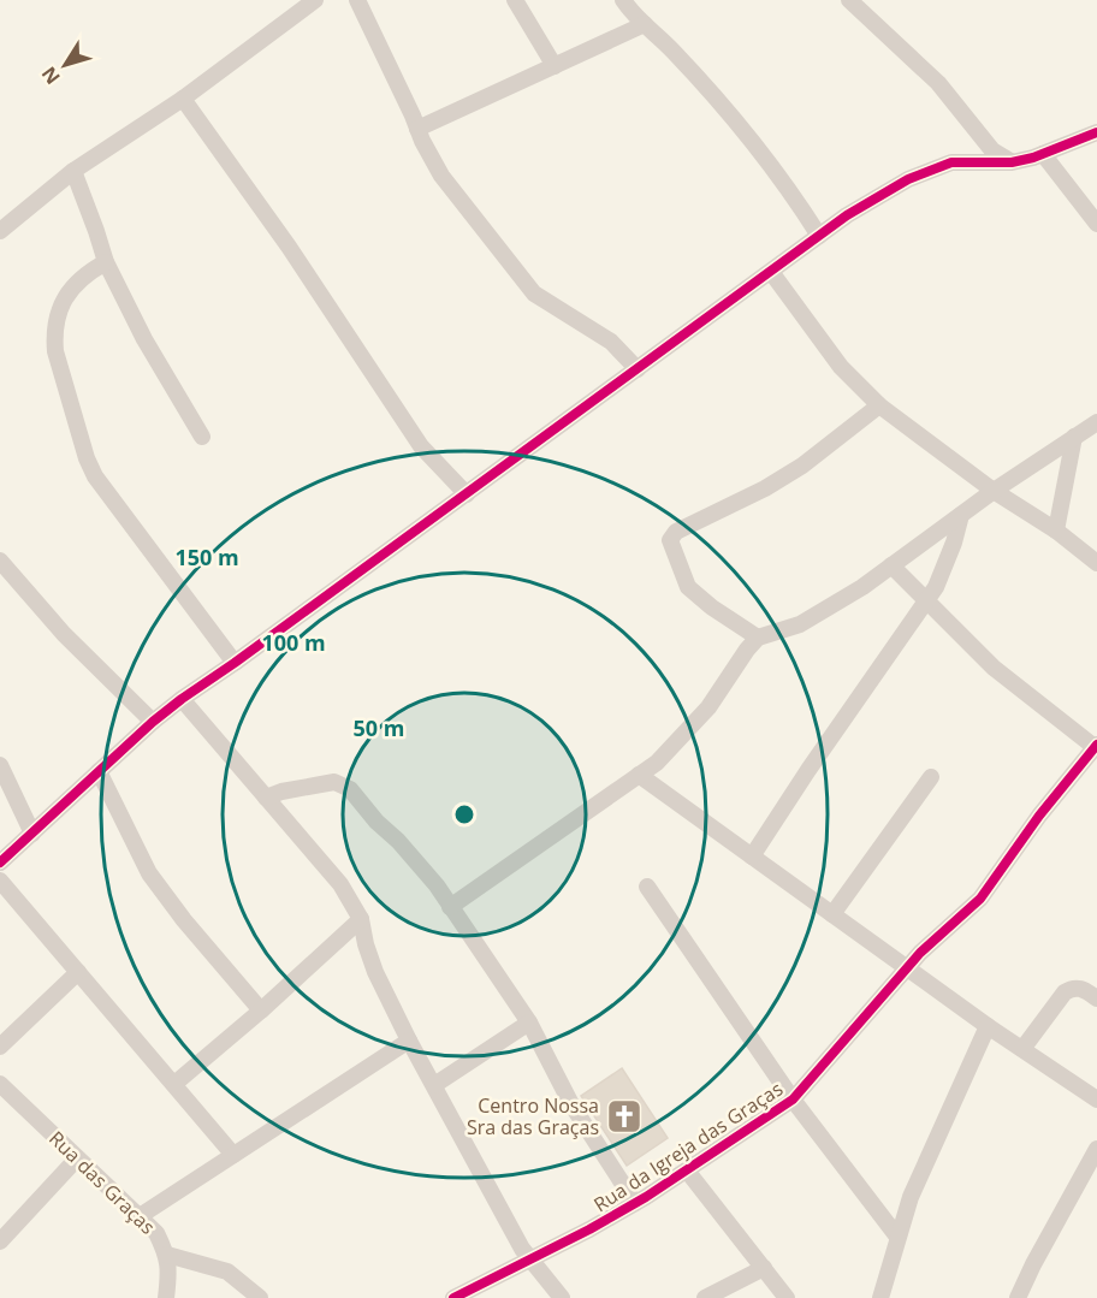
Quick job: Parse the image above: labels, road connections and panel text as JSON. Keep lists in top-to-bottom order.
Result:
{
  "streets": {
    "street": ["Rua da Igreja das Graças", "Rua das Graças"]
  },
  "places": {
    "church": ["Centro Nossa Sra das Graças"]
  },
  "north": "bottom left",
  "rings": ["150 m", "100 m", "50 m"]
}
